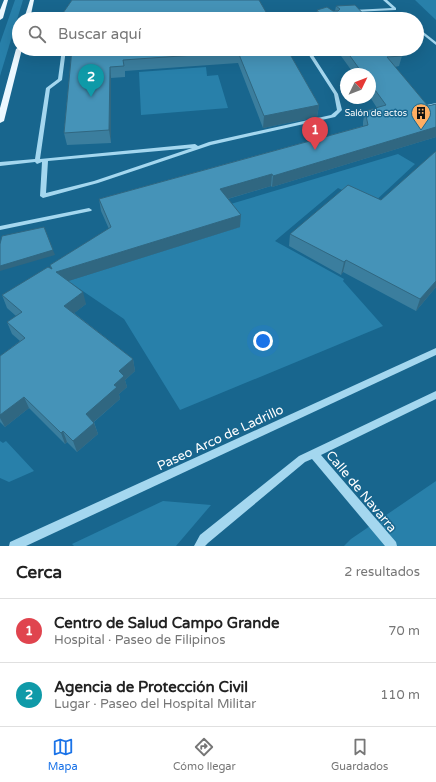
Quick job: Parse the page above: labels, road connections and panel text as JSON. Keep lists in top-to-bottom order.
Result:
{
  "streets": {
    "street": ["Paseo Arco de Ladrillo", "Calle de Navarra"]
  },
  "places": {
    "building": ["Salón de actos"]
  },
  "north": "top right",
  "page": {
    "search": "Buscar aquí",
    "pins": ["2", "1"],
    "heading": ["Cerca", "2 resultados"],
    "list": [
      {
        "mark": "1",
        "name": "Centro de Salud Campo Grande",
        "note": "Hospital · Paseo de Filipinos",
        "value": "70 m"
      },
      {
        "mark": "2",
        "name": "Agencia de Protección Civil",
        "note": "Lugar · Paseo del Hospital Militar",
        "value": "110 m"
      }
    ],
    "nav": ["Mapa", "Cómo llegar", "Guardados"]
  }
}
